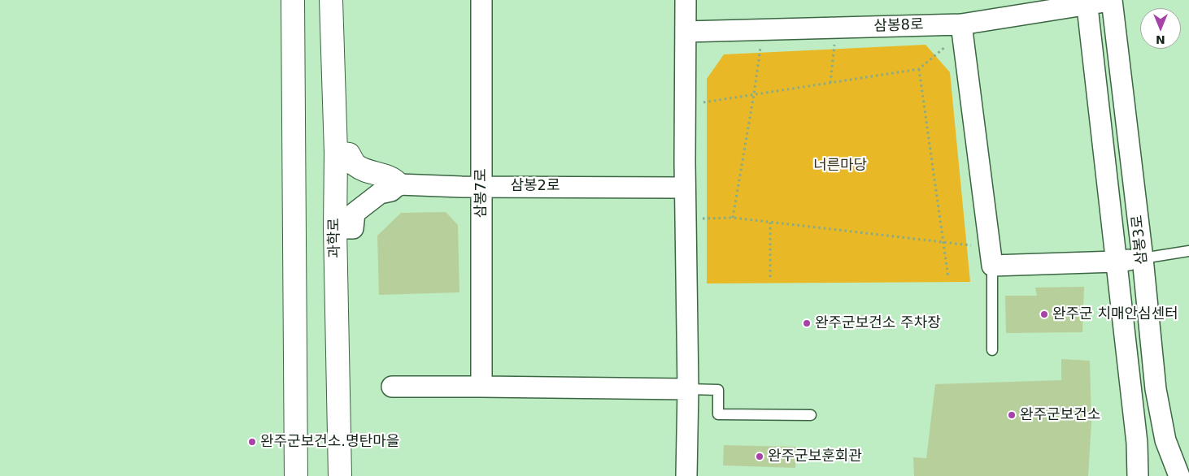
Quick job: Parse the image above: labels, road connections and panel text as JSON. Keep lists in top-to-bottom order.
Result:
{
  "streets": {
    "street": [
      "삼봉8로",
      "삼봉2로",
      "삼봉7로",
      "과학로",
      "삼봉3로"
    ]
  },
  "crossings": [
    ["삼봉8로", "삼봉3로"],
    ["삼봉2로", "삼봉7로"],
    ["삼봉2로", "과학로"]
  ],
  "parks": ["너른마당"],
  "places": [
    "완주군 치매안심센터",
    "완주군보건소 주차장",
    "완주군보건소",
    "완주군보건소.명탄마을",
    "완주군보훈회관"
  ],
  "north": "bottom"
}
